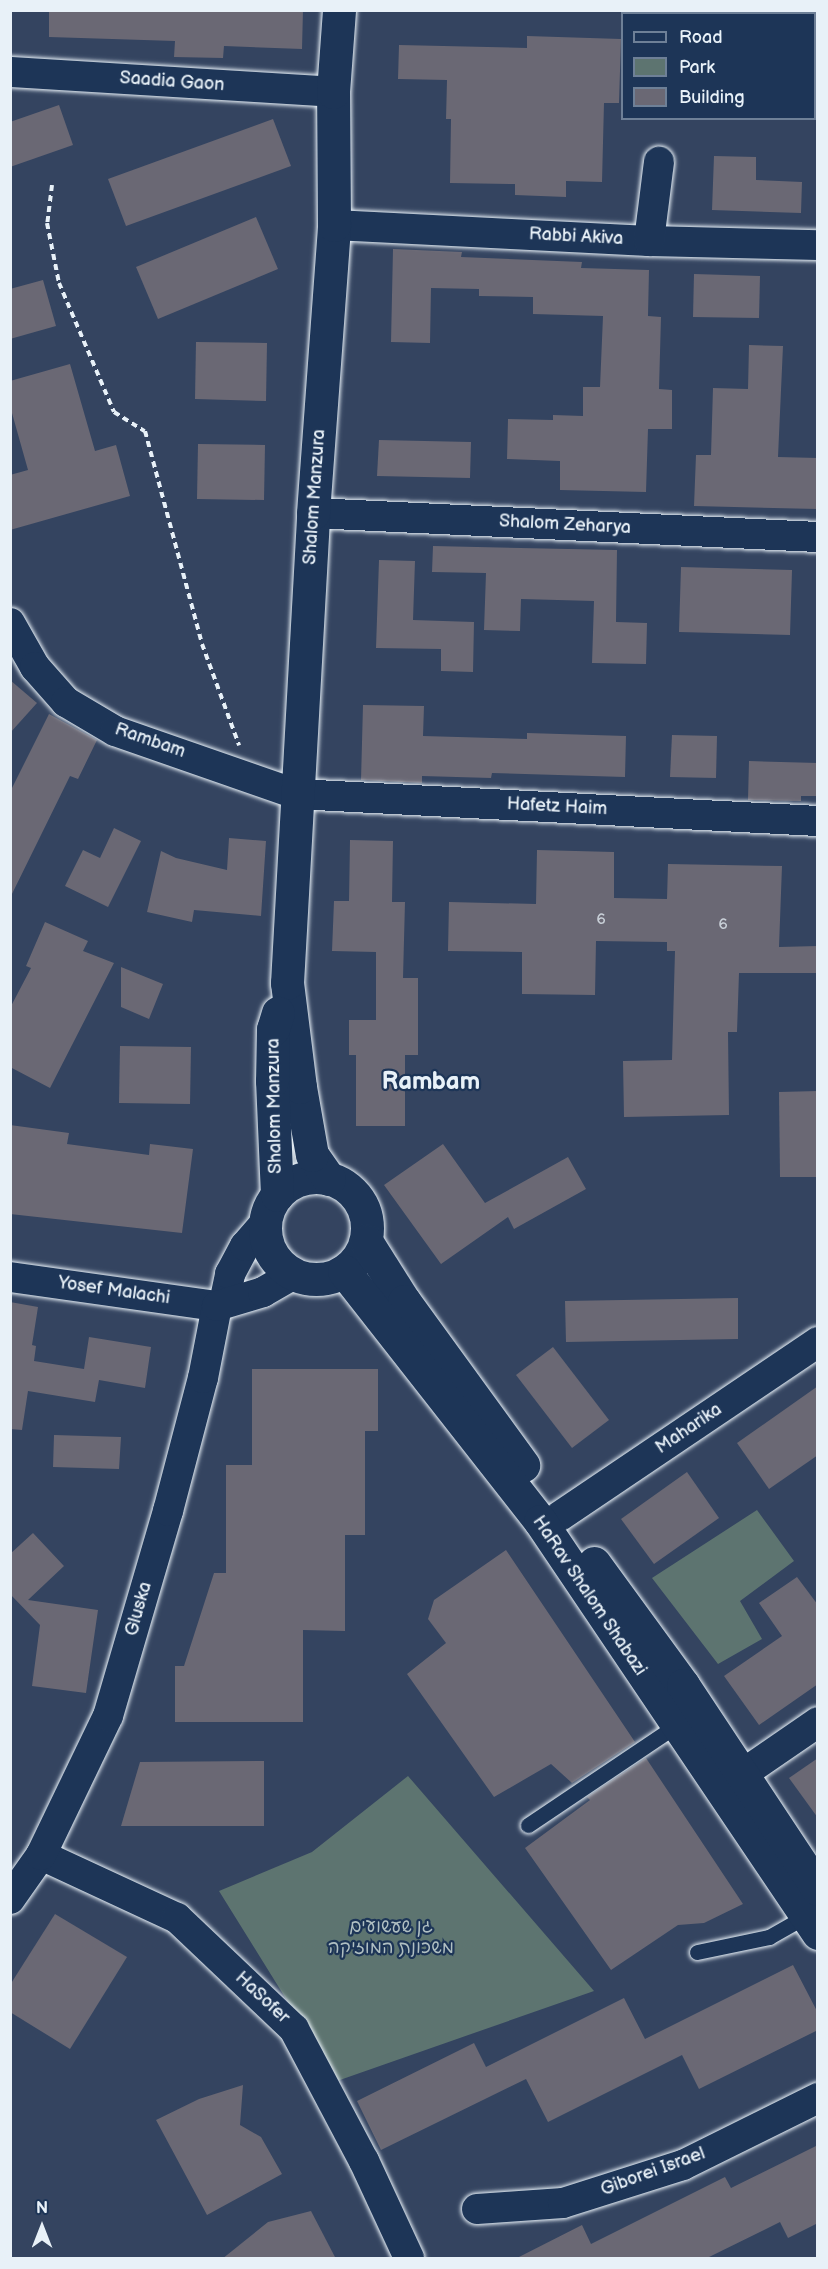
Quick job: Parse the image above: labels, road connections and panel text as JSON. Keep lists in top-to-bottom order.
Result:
{
  "streets": {
    "street": [
      "Saadia Gaon",
      "Rabbi Akiva",
      "Shalom Manzura",
      "Shalom Zeharya",
      "Rambam",
      "Hafetz Haim",
      "Yosef Malachi",
      "Maharika",
      "HaRav Shalom Shabazi",
      "Gluska",
      "HaSofer",
      "Giborei Israel"
    ]
  },
  "crossings": [
    ["Saadia Gaon", "Shalom Manzura"],
    ["Rabbi Akiva", "Shalom Manzura"],
    ["Shalom Manzura", "Shalom Zeharya"],
    ["Shalom Manzura", "Rambam"],
    ["Shalom Manzura", "Hafetz Haim"],
    ["Shalom Manzura", "HaRav Shalom Shabazi"],
    ["Shalom Manzura", "Gluska"],
    ["Rambam", "Hafetz Haim"],
    ["Yosef Malachi", "Gluska"],
    ["Maharika", "HaRav Shalom Shabazi"],
    ["HaRav Shalom Shabazi", "Gluska"],
    ["Gluska", "HaSofer"]
  ],
  "districts": ["Rambam"],
  "parks": ["גן שעשועים משכונת המוזיקה"],
  "house_numbers": ["6", "6"],
  "legend": ["Road", "Park", "Building"],
  "north": "top"
}
